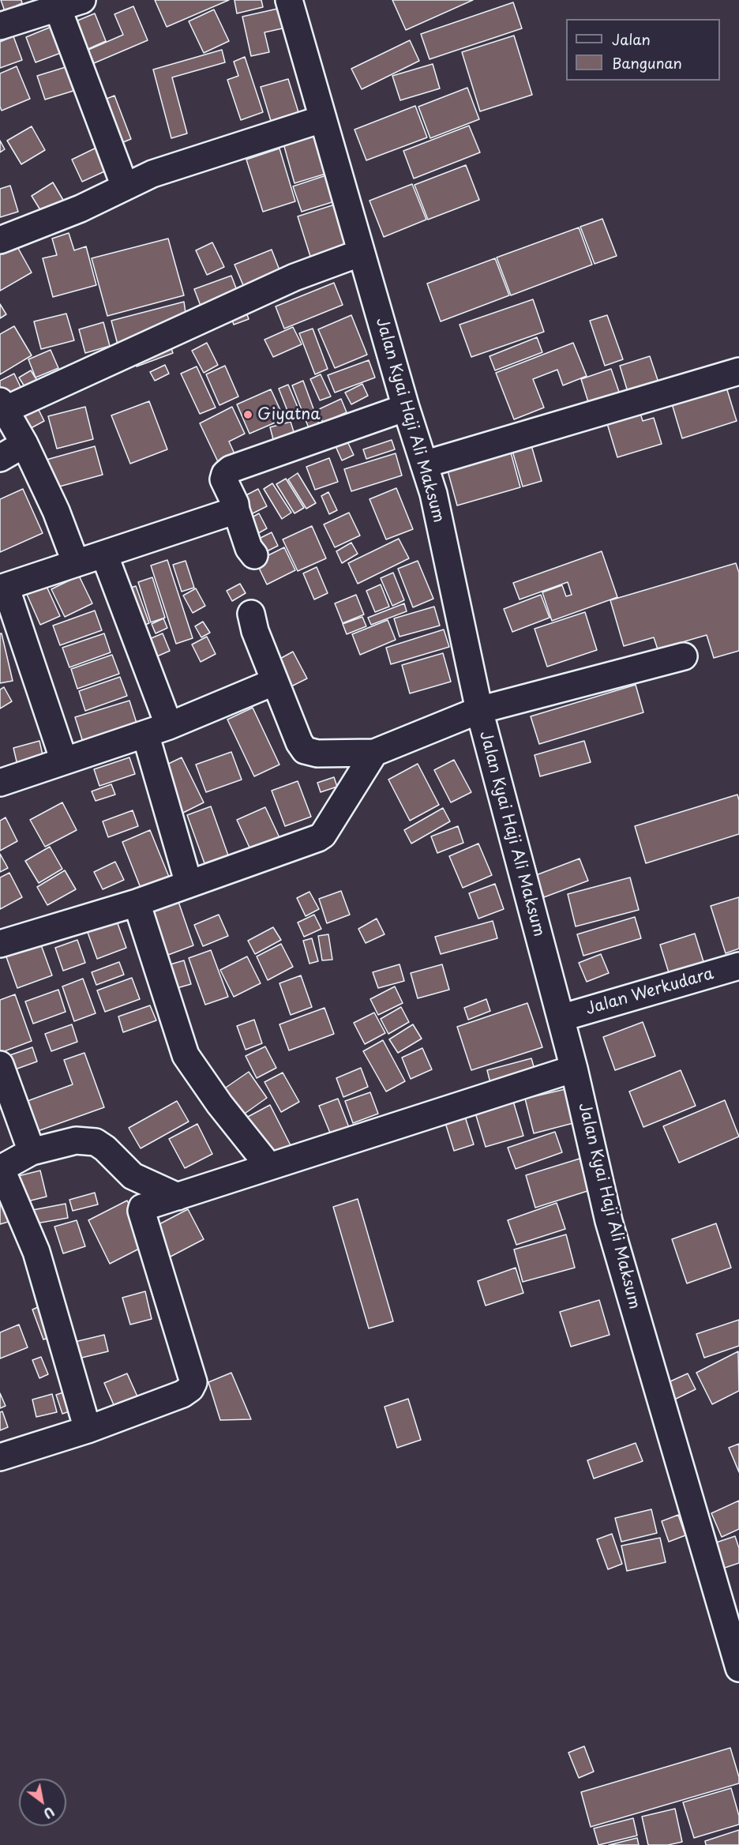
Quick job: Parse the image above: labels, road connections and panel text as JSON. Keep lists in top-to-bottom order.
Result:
{
  "streets": {
    "street": ["Jalan Kyai Haji Ali Maksum", "Jalan Werkudara"]
  },
  "crossings": [
    ["Jalan Kyai Haji Ali Maksum", "Jalan Werkudara"]
  ],
  "places": ["Giyatna"],
  "legend": ["Jalan", "Bangunan"],
  "north": "bottom right"
}
